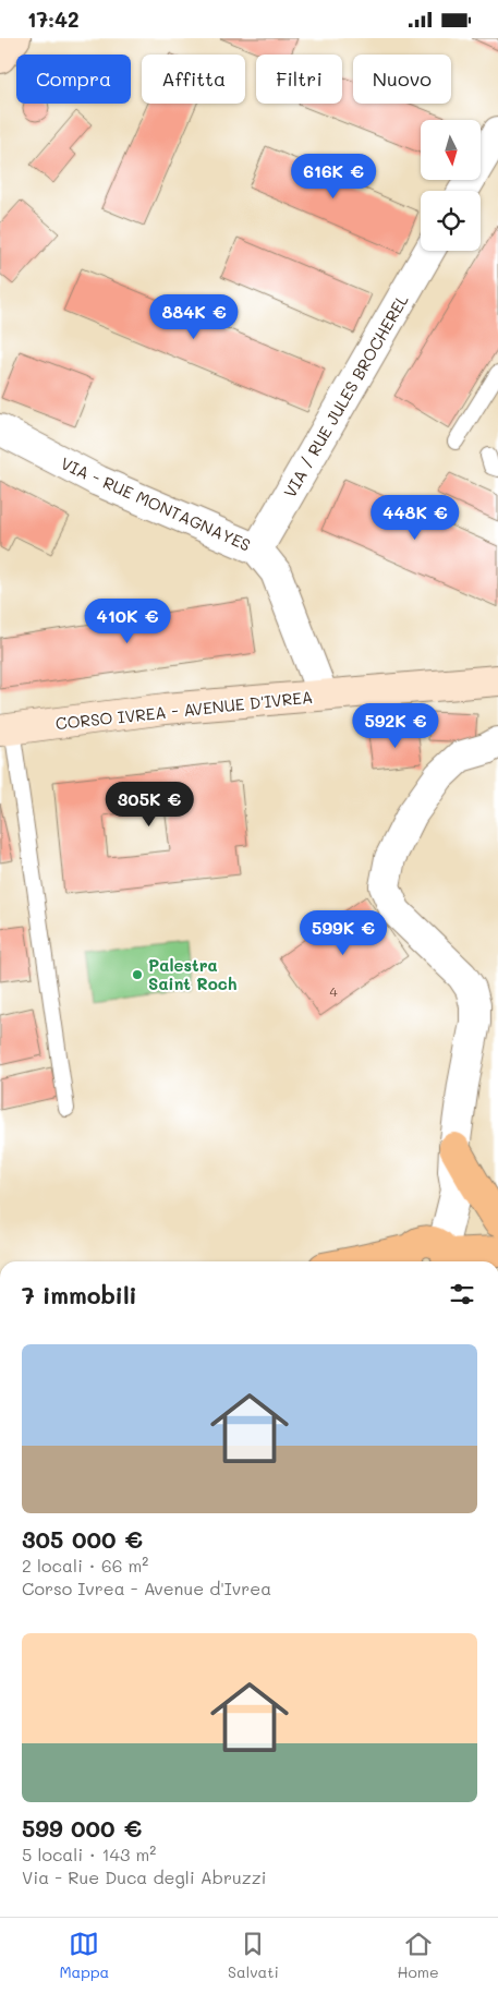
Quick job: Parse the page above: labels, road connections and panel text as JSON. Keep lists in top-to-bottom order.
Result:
{
  "streets": {
    "street": ["VIA / RUE JULES BROCHEREL", "VIA - RUE MONTAGNAYES", "CORSO IVREA - AVENUE D'IVREA"]
  },
  "crossings": [
    ["VIA / RUE JULES BROCHEREL", "VIA - RUE MONTAGNAYES"],
    ["VIA - RUE MONTAGNAYES", "CORSO IVREA - AVENUE D'IVREA"]
  ],
  "places": ["Palestra Saint Roch"],
  "house_numbers": ["4"],
  "north": "bottom",
  "page": {
    "status": "17:42",
    "chip": [
      "Compra",
      "Affitta",
      "Filtri",
      "Nuovo"
    ],
    "price": [
      "616K €",
      "884K €",
      "448K €",
      "410K €",
      "592K €",
      "305K €",
      "599K €"
    ],
    "heading": "7 immobili",
    "list": [
      {
        "name": "305 000 €",
        "note": "2 locali · 66 m² · Corso Ivrea - Avenue d'Ivrea"
      },
      {
        "name": "599 000 €",
        "note": "5 locali · 143 m² · Via - Rue Duca degli Abruzzi"
      }
    ],
    "tabs": ["Mappa", "Salvati", "Home"]
  }
}
